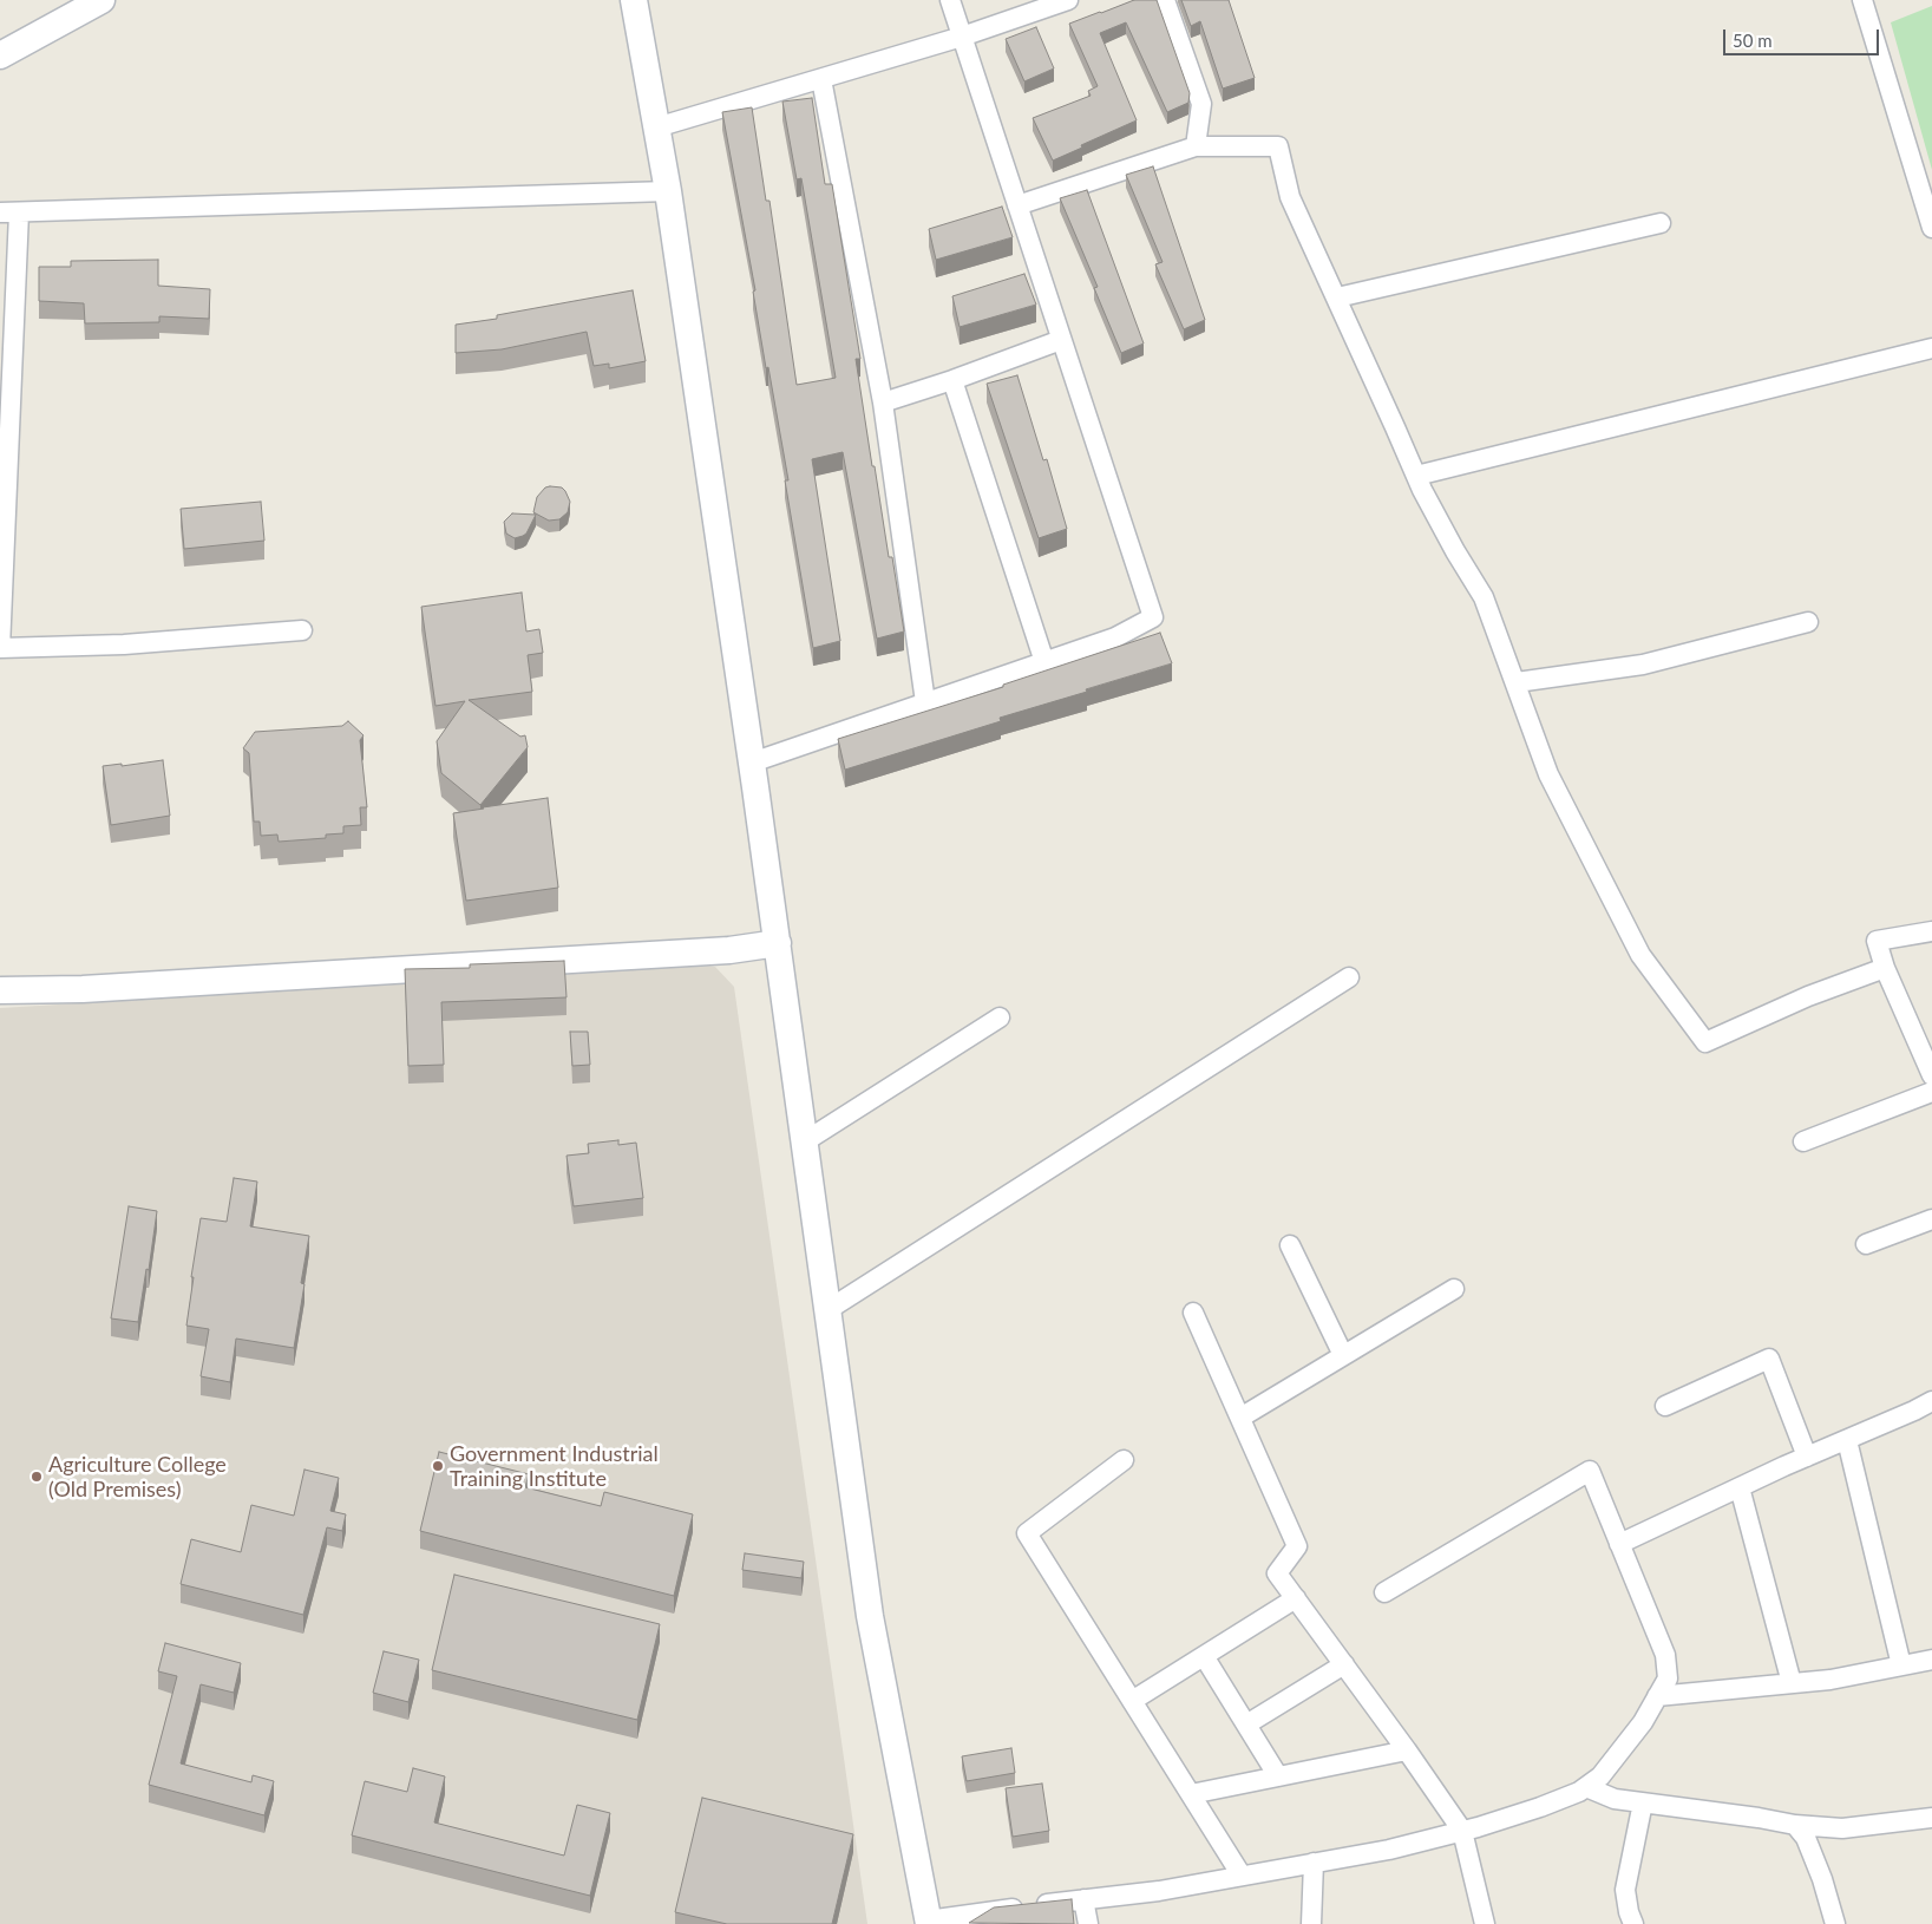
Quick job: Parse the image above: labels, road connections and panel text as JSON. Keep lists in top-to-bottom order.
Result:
{
  "places": ["Government Industrial Training Institute", "Agriculture College (Old Premises)"],
  "scale_bar": "50 m"
}
